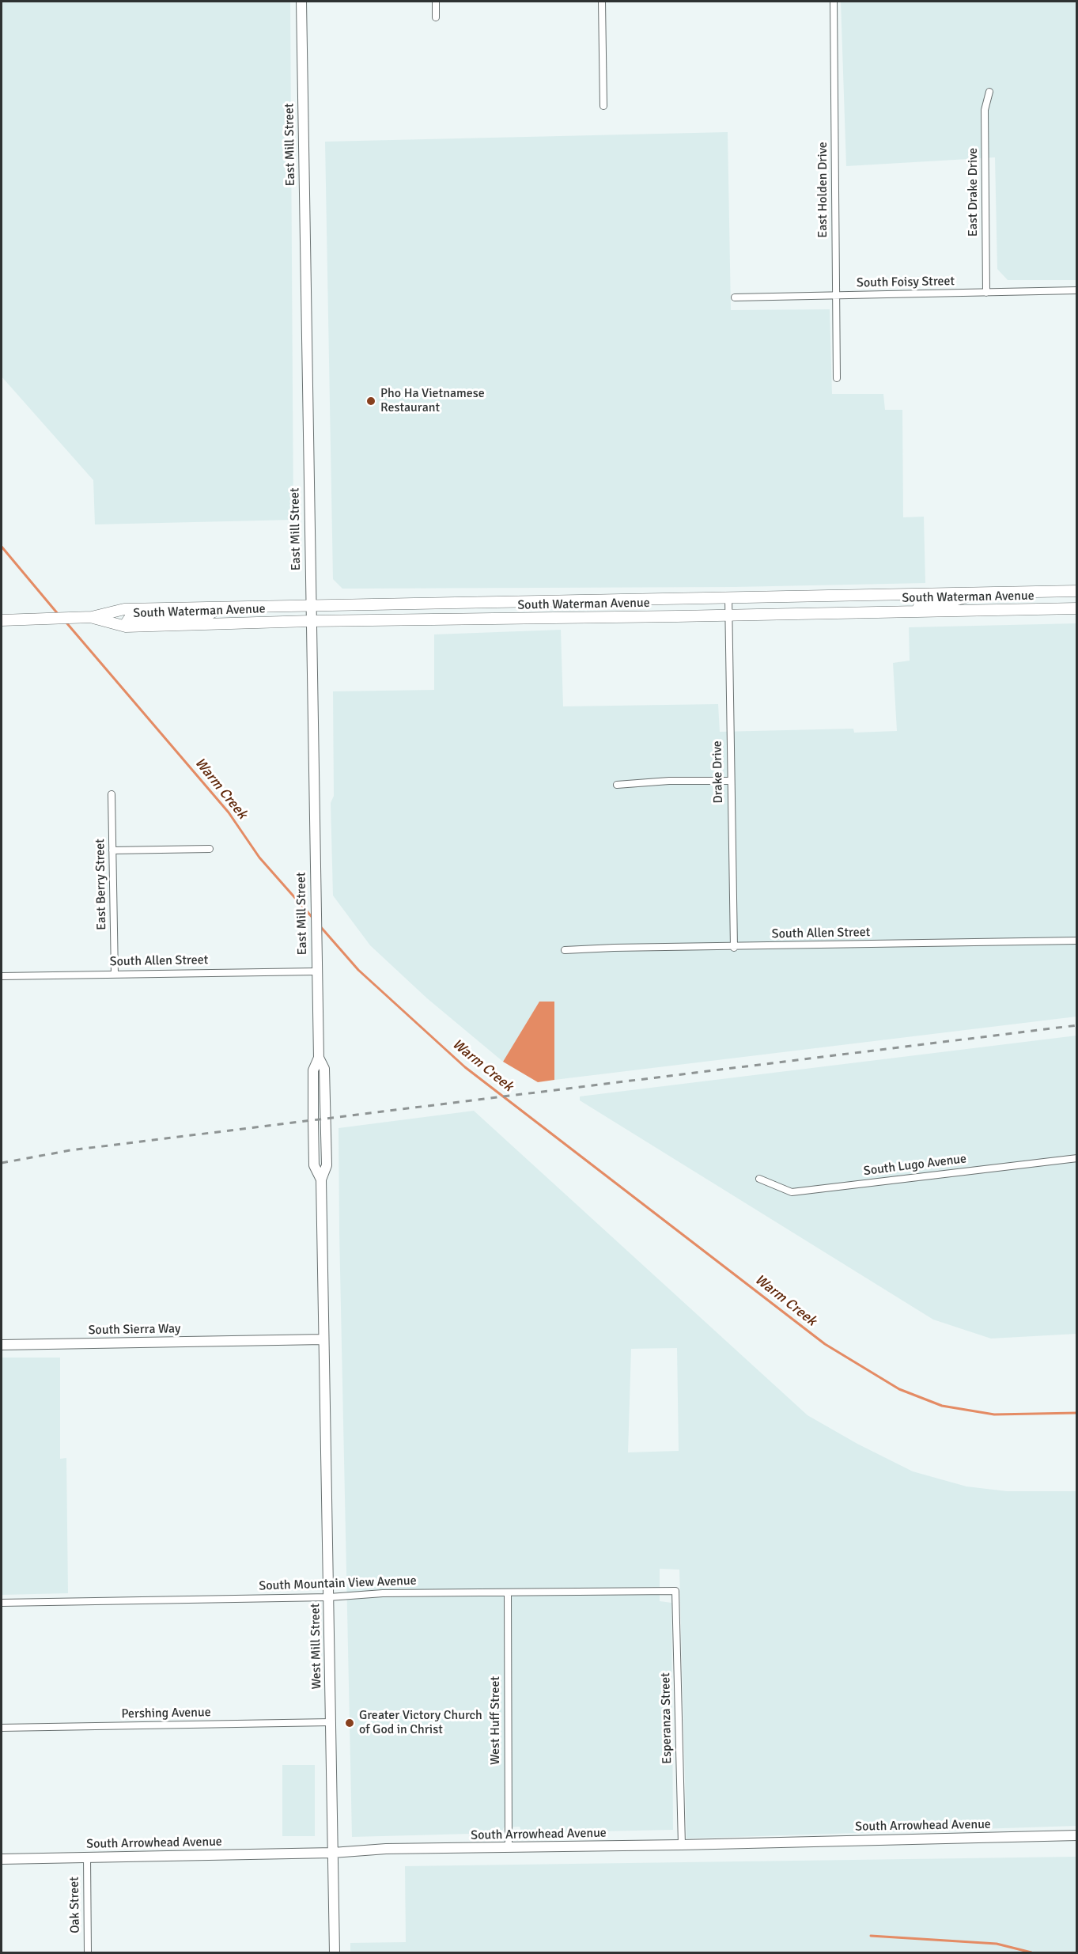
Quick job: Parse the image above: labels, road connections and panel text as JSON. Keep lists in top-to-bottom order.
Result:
{
  "streets": {
    "main road": [
      "East Mill Street",
      "South Waterman Avenue",
      "South Sierra Way",
      "West Mill Street",
      "South Arrowhead Avenue"
    ],
    "street": [
      "East Holden Drive",
      "East Drake Drive",
      "South Foisy Street",
      "Drake Drive",
      "East Berry Street",
      "South Allen Street",
      "South Lugo Avenue",
      "South Mountain View Avenue",
      "Pershing Avenue",
      "Esperanza Street",
      "West Huff Street",
      "Oak Street"
    ]
  },
  "crossings": [
    ["East Mill Street", "South Waterman Avenue"],
    ["East Mill Street", "South Allen Street"],
    ["East Mill Street", "South Sierra Way"],
    ["East Mill Street", "West Mill Street"],
    ["East Holden Drive", "South Foisy Street"],
    ["East Drake Drive", "South Foisy Street"],
    ["South Waterman Avenue", "Drake Drive"],
    ["Drake Drive", "South Allen Street"],
    ["East Berry Street", "South Allen Street"],
    ["South Sierra Way", "West Mill Street"],
    ["South Mountain View Avenue", "West Mill Street"],
    ["South Mountain View Avenue", "Esperanza Street"],
    ["South Mountain View Avenue", "West Huff Street"],
    ["West Mill Street", "Pershing Avenue"],
    ["West Mill Street", "South Arrowhead Avenue"],
    ["Esperanza Street", "South Arrowhead Avenue"],
    ["West Huff Street", "South Arrowhead Avenue"],
    ["South Arrowhead Avenue", "Oak Street"]
  ],
  "water": ["Warm Creek"],
  "places": ["Pho Ha Vietnamese Restaurant", "Greater Victory Church of God in Christ"]
}
